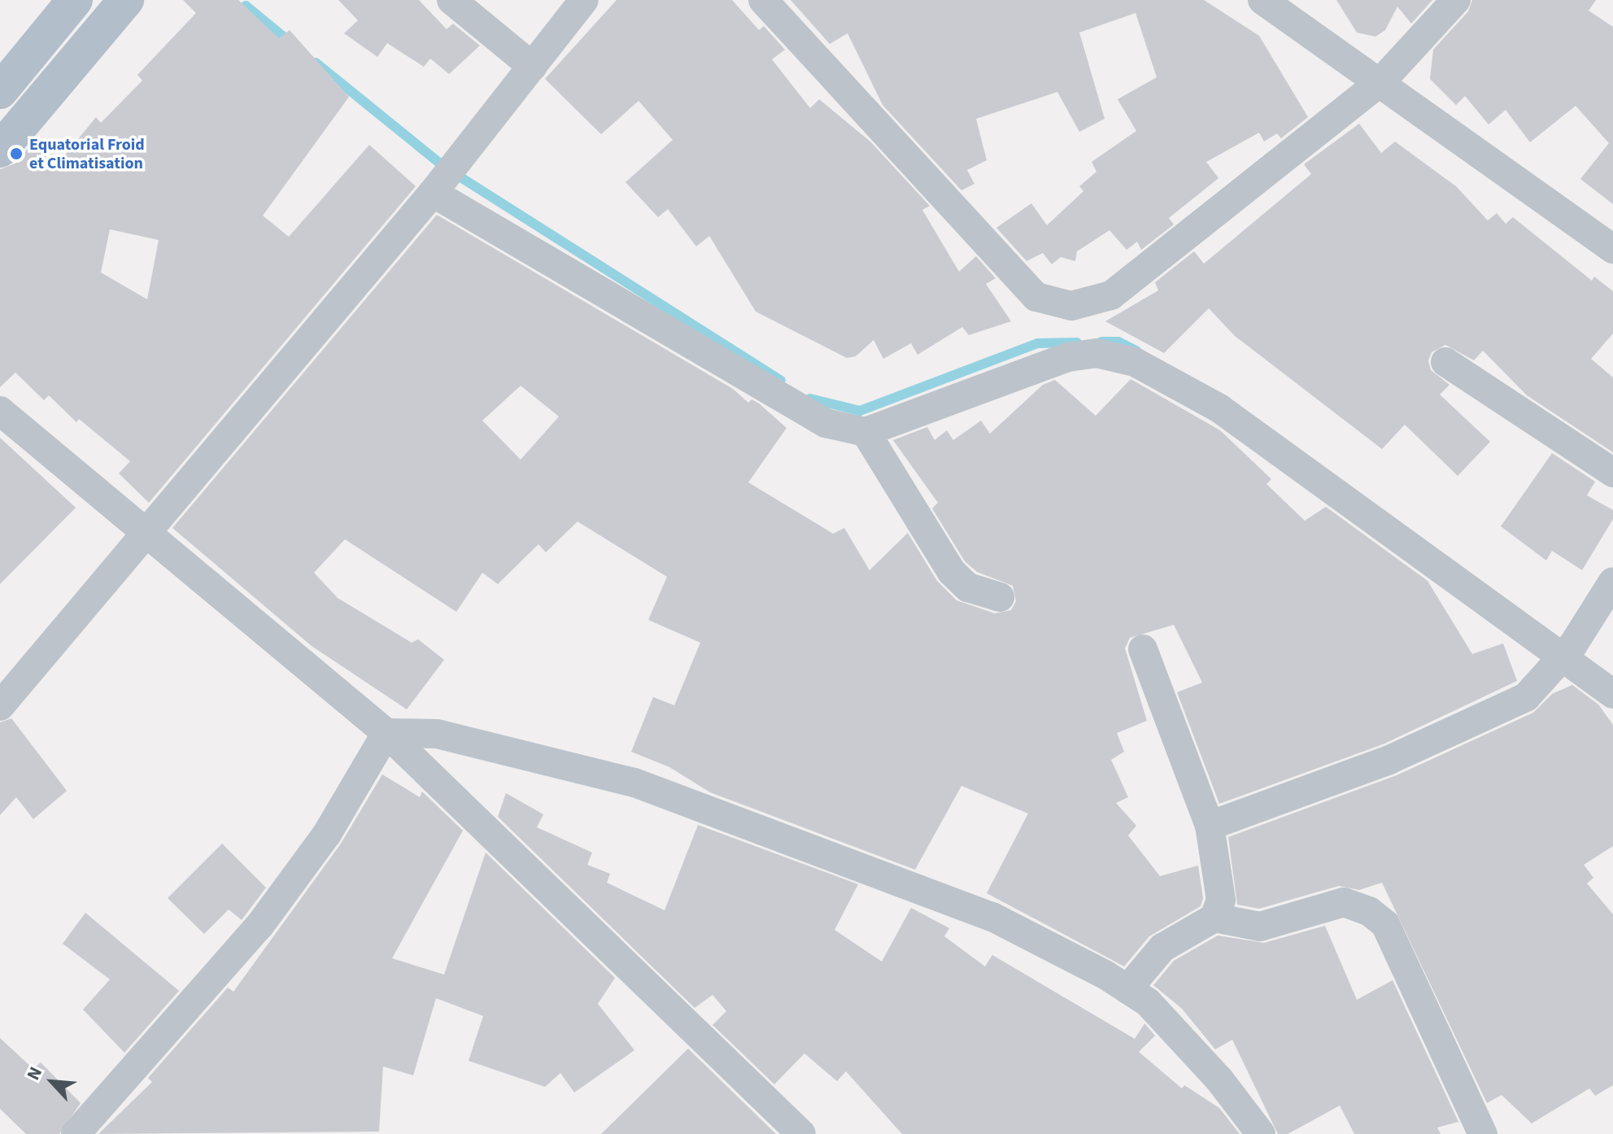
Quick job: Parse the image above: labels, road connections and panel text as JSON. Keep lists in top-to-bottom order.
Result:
{
  "places": ["Equatorial Froid et Climatisation"],
  "north": "top left"
}
